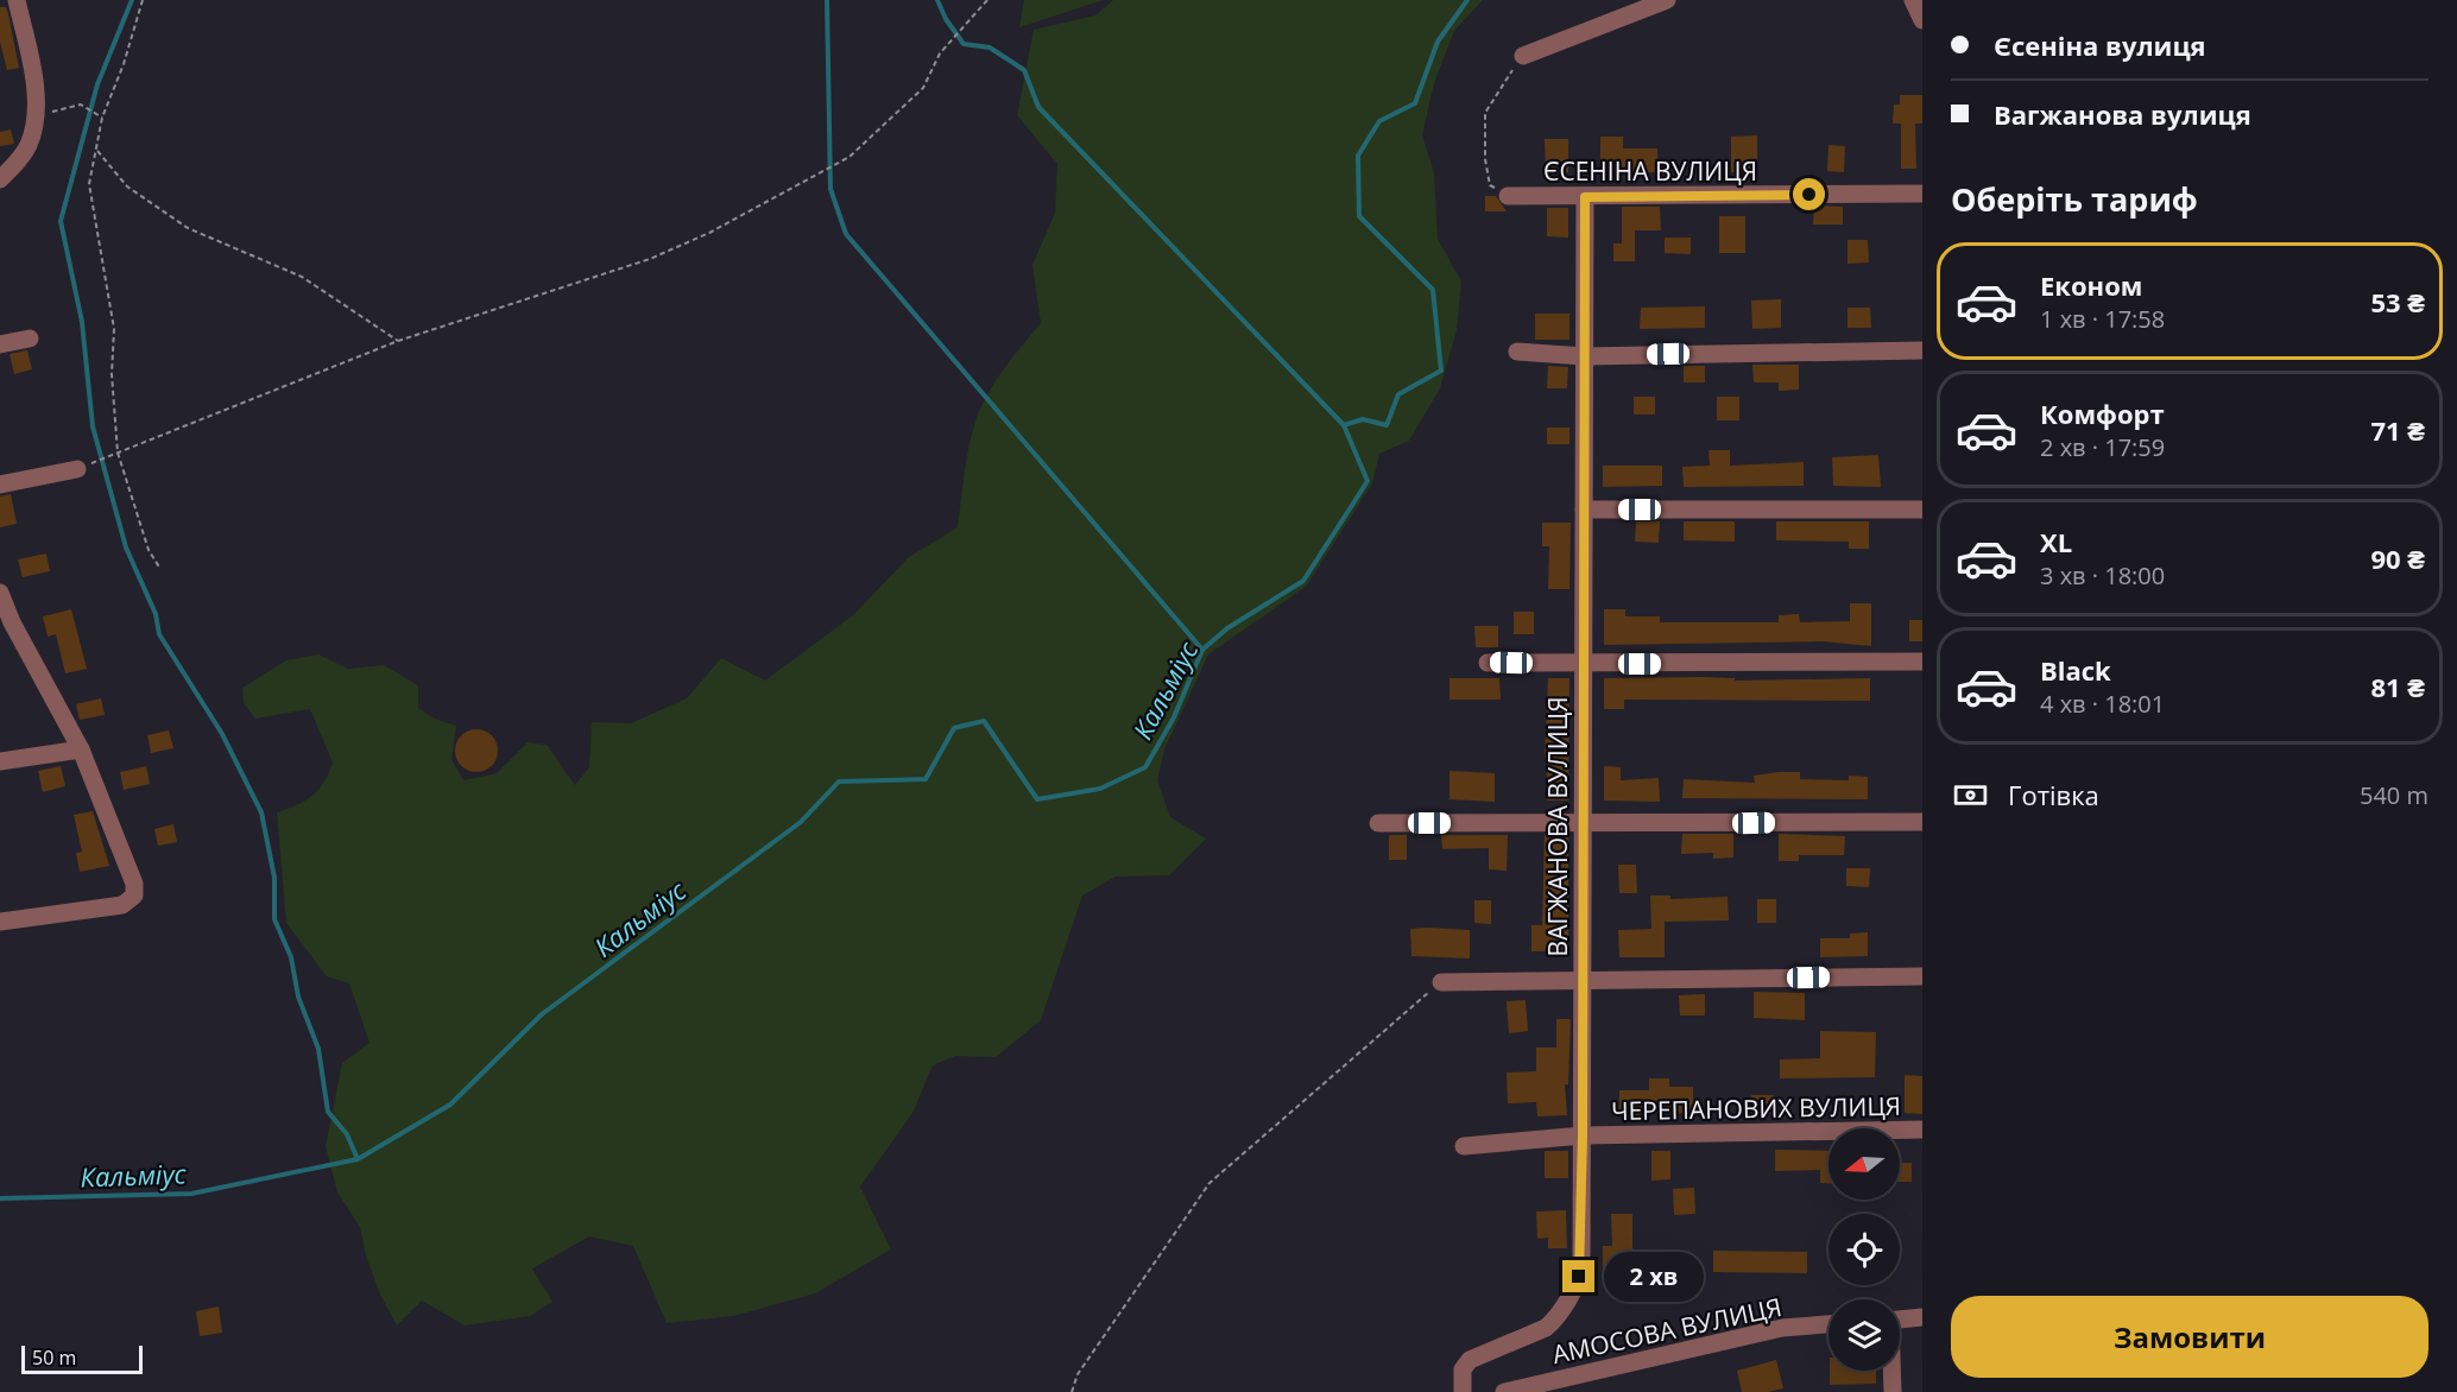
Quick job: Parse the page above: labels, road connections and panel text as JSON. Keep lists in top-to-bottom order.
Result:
{
  "streets": {
    "street": [
      "ЄСЕНІНА ВУЛИЦЯ",
      "ВАГЖАНОВА ВУЛИЦЯ",
      "ЧЕРЕПАНОВИХ ВУЛИЦЯ",
      "АМОСОВА ВУЛИЦЯ"
    ]
  },
  "crossings": [
    ["ЄСЕНІНА ВУЛИЦЯ", "ВАГЖАНОВА ВУЛИЦЯ"],
    ["ВАГЖАНОВА ВУЛИЦЯ", "ЧЕРЕПАНОВИХ ВУЛИЦЯ"]
  ],
  "water": ["Кальміус"],
  "scale_bar": "50 m",
  "north": "left",
  "page": {
    "banner": ["Єсеніна вулиця", "Вагжанова вулиця"],
    "heading": "Оберіть тариф",
    "list": [
      {
        "name": "Економ",
        "note": "1 хв · 17:58",
        "value": "53 ₴"
      },
      {
        "name": "Комфорт",
        "note": "2 хв · 17:59",
        "value": "71 ₴"
      },
      {
        "name": "XL",
        "note": "3 хв · 18:00",
        "value": "90 ₴"
      },
      {
        "name": "Black",
        "note": "4 хв · 18:01",
        "value": "81 ₴"
      }
    ],
    "pay": ["Готівка", "540 m"],
    "bubble": "2 хв",
    "buttons": "Замовити",
    "scale": "50 m"
  }
}
